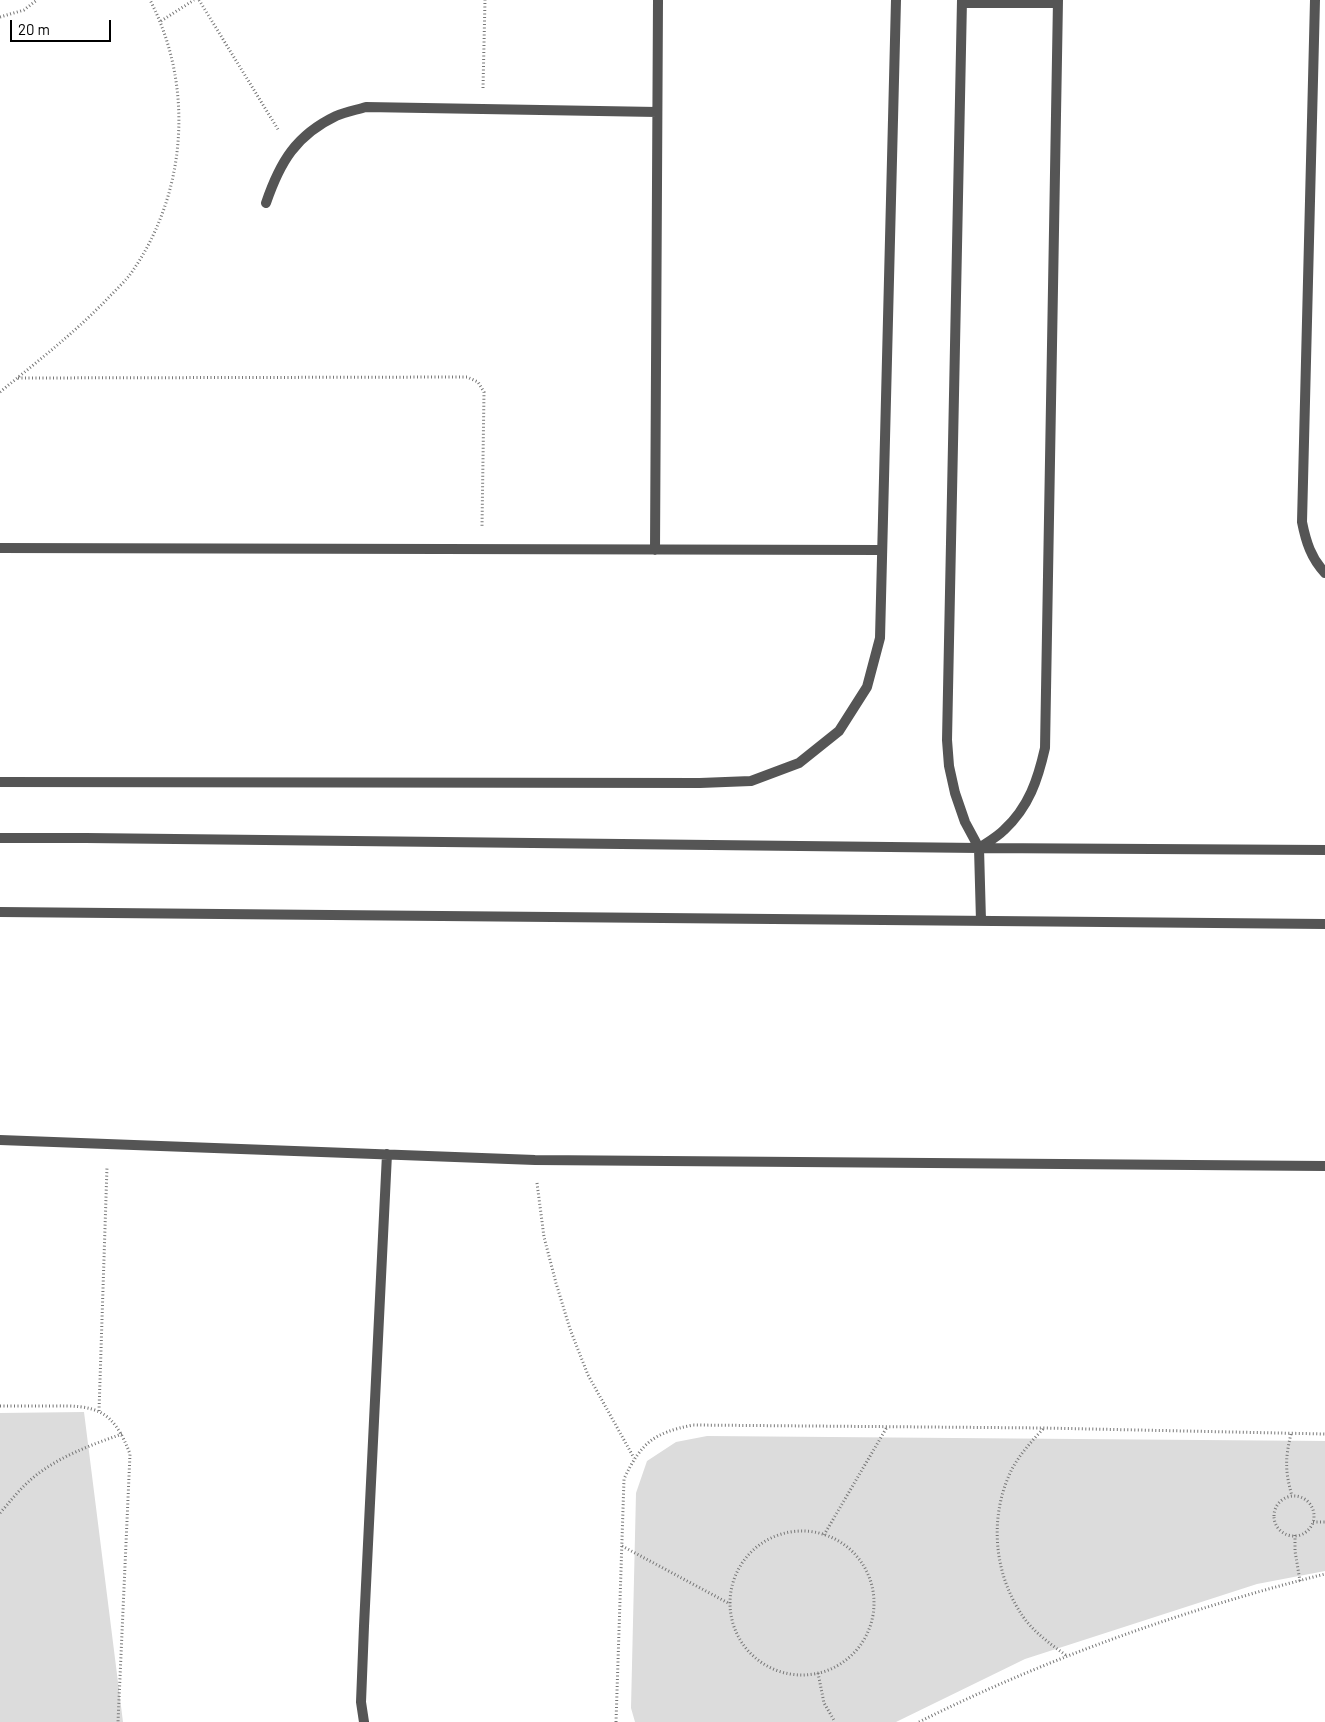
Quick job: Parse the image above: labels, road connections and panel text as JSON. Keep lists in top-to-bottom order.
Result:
{
  "scale_bar": "20 m"
}
